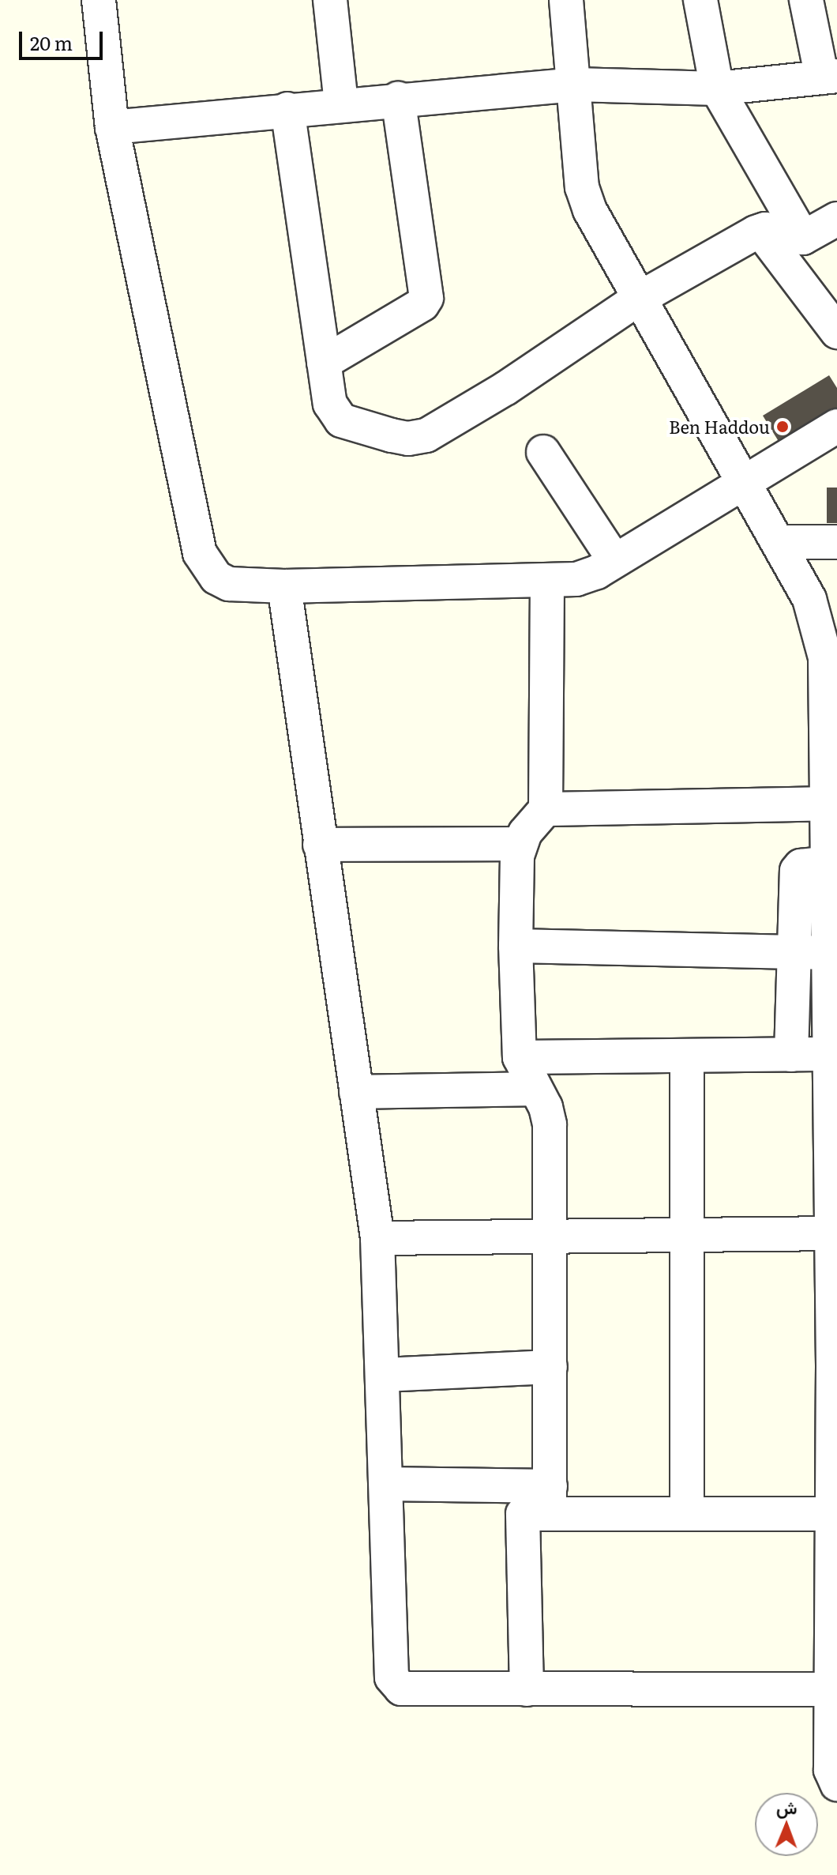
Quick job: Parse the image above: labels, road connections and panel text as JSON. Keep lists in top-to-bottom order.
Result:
{
  "places": ["Ben Haddou"],
  "scale_bar": "20 m",
  "north": "top"
}
